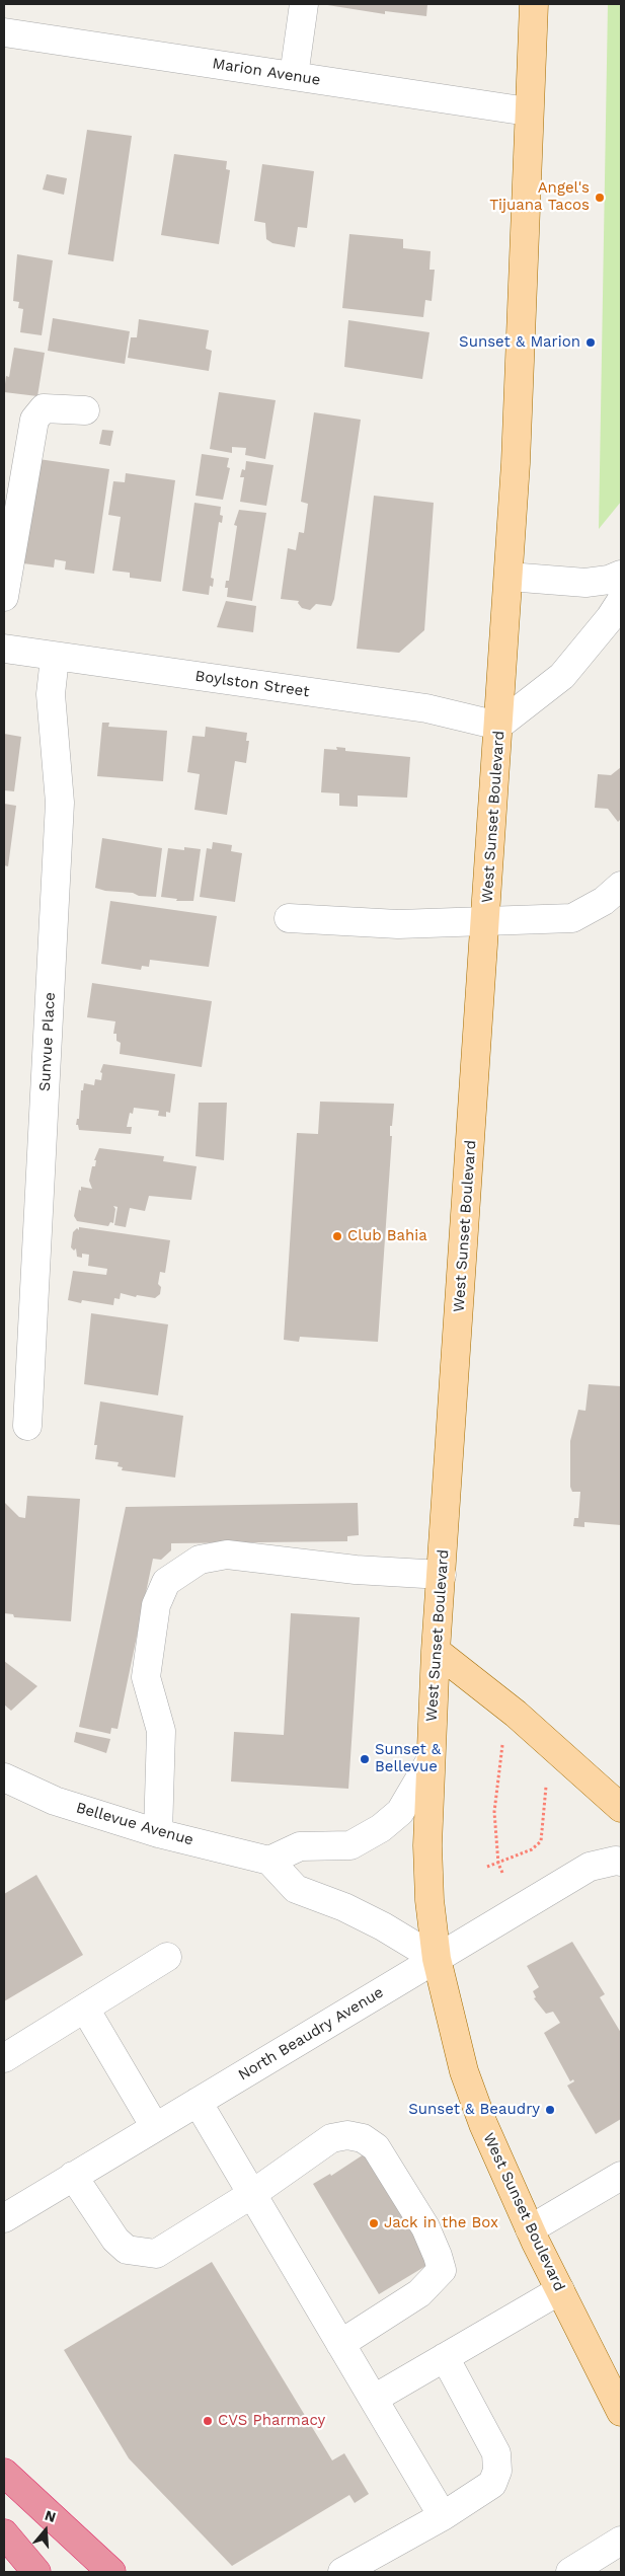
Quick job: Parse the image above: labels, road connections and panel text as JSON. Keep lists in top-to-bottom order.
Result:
{
  "streets": {
    "main road": ["West Sunset Boulevard"],
    "street": [
      "Marion Avenue",
      "Boylston Street",
      "Sunvue Place",
      "Bellevue Avenue",
      "North Beaudry Avenue"
    ]
  },
  "crossings": [
    ["Marion Avenue", "West Sunset Boulevard"],
    ["Boylston Street", "West Sunset Boulevard"],
    ["Boylston Street", "Sunvue Place"],
    ["West Sunset Boulevard", "North Beaudry Avenue"]
  ],
  "places": [
    "Angel's Tijuana Tacos",
    "Sunset & Marion",
    "Club Bahia",
    "Sunset & Bellevue",
    "Sunset & Beaudry",
    "Jack in the Box",
    "CVS Pharmacy"
  ],
  "north": "top"
}
